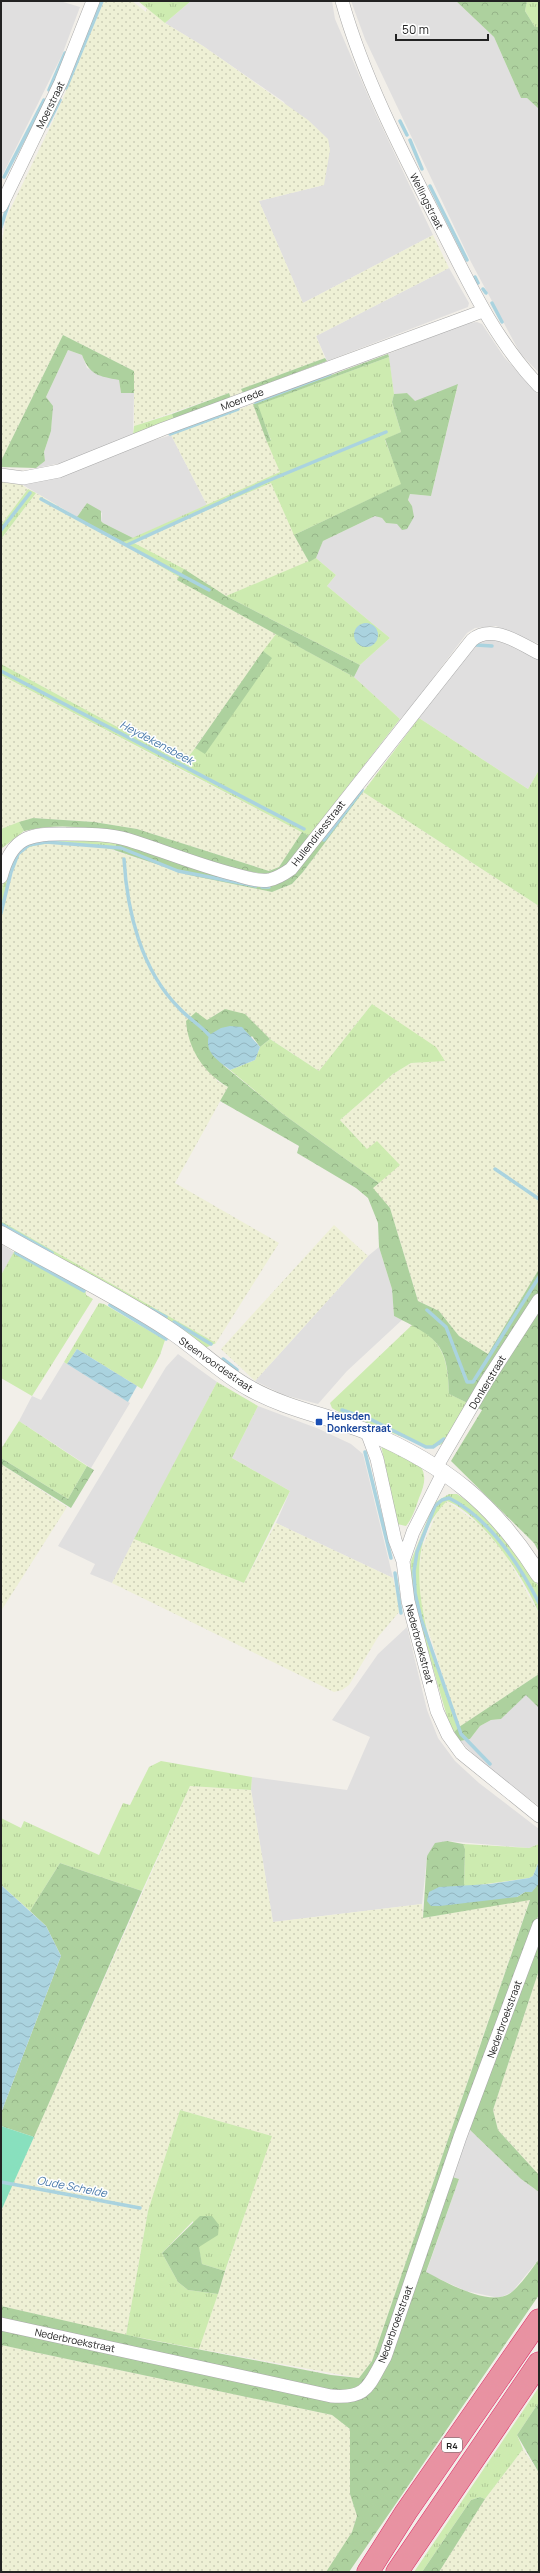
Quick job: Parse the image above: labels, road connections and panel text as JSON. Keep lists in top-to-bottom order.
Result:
{
  "streets": {
    "highway": ["R4"],
    "street": [
      "Moerstraat",
      "Wellingstraat",
      "Moerrede",
      "Hullendriesstraat",
      "Steenvoordestraat",
      "Donkerstraat",
      "Nederbroekstraat"
    ]
  },
  "crossings": [
    ["Wellingstraat", "Moerrede"],
    ["Steenvoordestraat", "Donkerstraat"],
    ["Steenvoordestraat", "Nederbroekstraat"],
    ["Donkerstraat", "Nederbroekstraat"]
  ],
  "water": ["Heydekensbeek", "Oude Schelde"],
  "places": {
    "transit": ["Heusden Donkerstraat"]
  },
  "scale_bar": "50 m"
}
